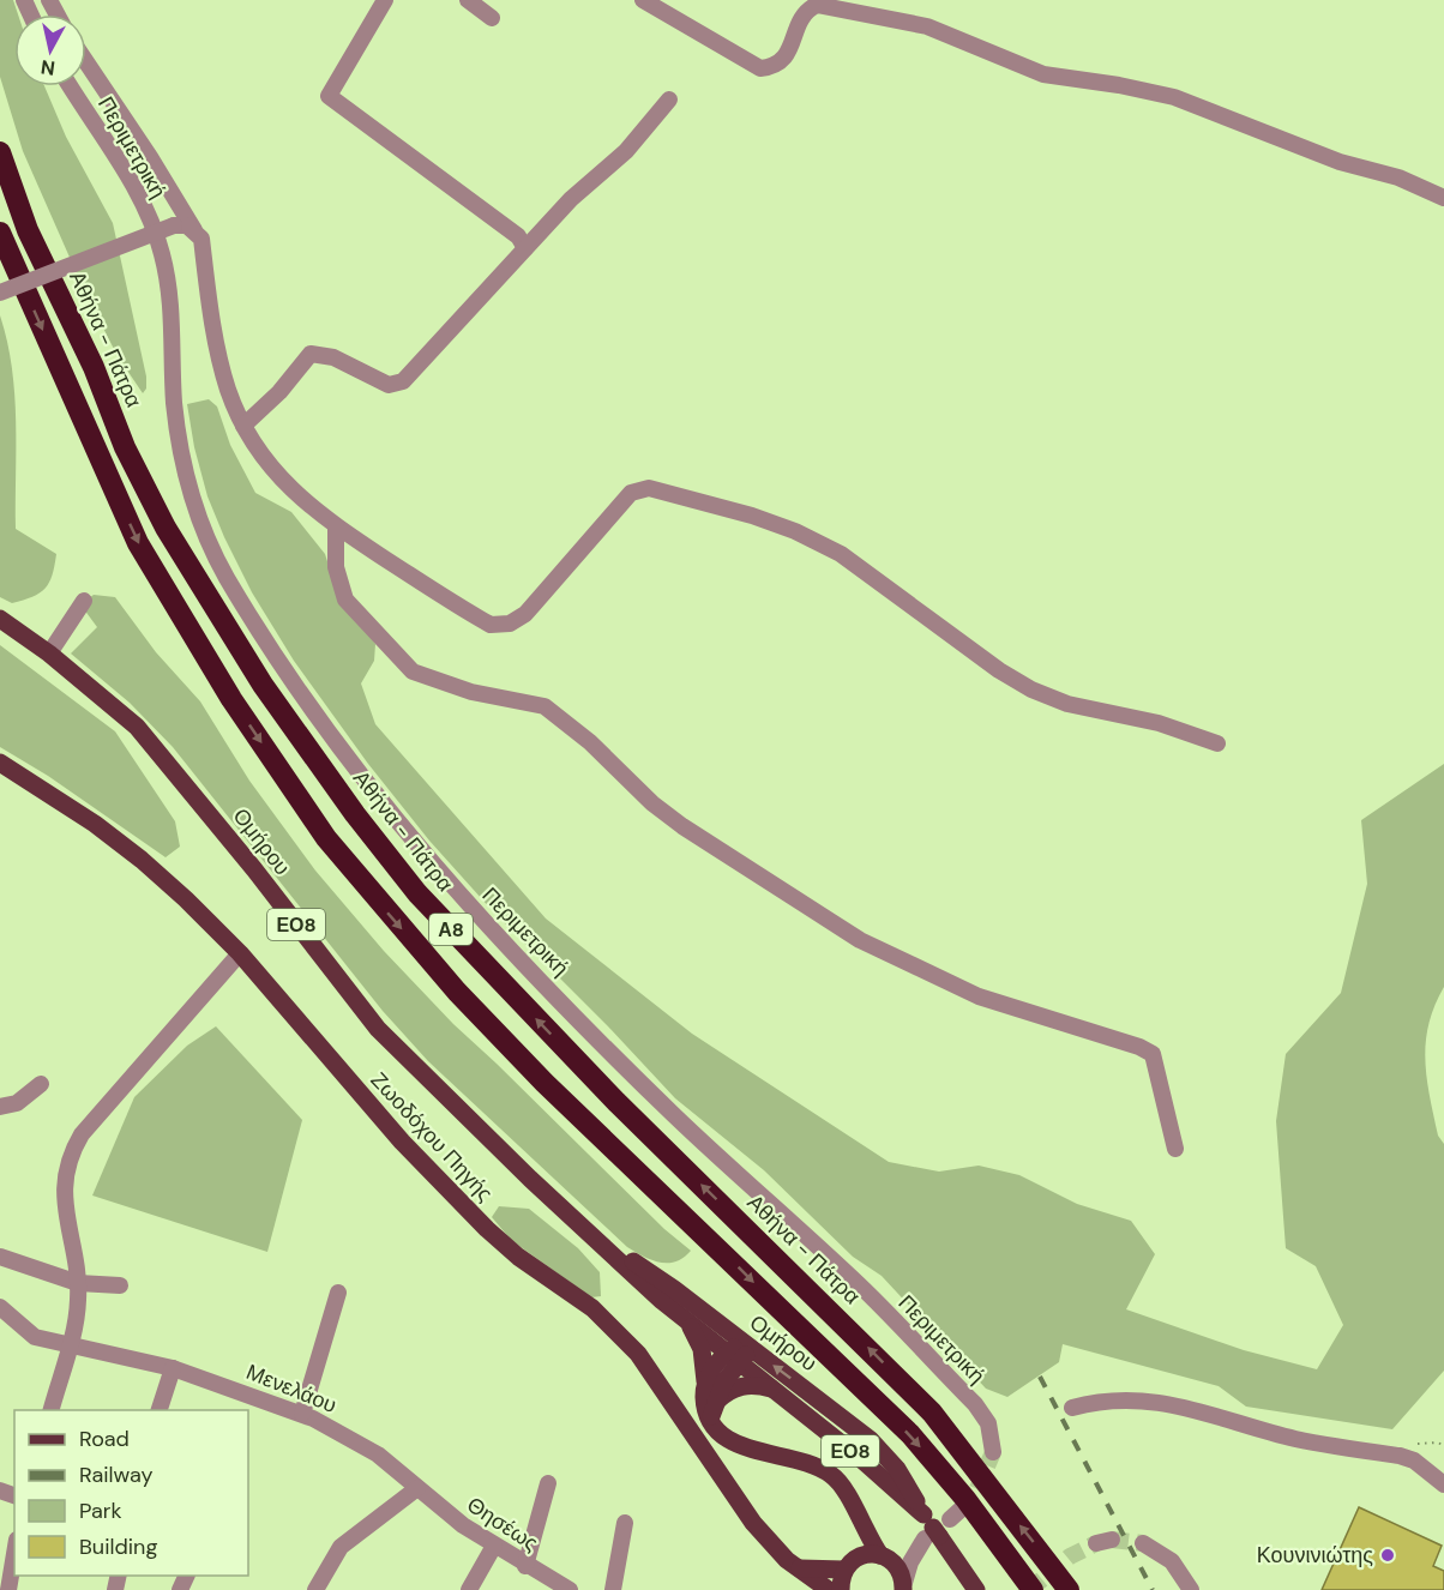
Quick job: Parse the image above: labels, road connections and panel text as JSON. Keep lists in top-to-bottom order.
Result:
{
  "streets": {
    "highway": ["Αθήνα - Πάτρα", "Α8"],
    "main road": ["Ομήρου", "ΕΟ8", "Ζωοδόχου Πηγής"],
    "street": ["Περιμετρική", "Μενελάου", "Θησέως"]
  },
  "crossings": [
    ["Μενελάου", "Θησέως"]
  ],
  "places": ["Κουνινιώτης"],
  "legend": [
    "Road",
    "Railway",
    "Park",
    "Building"
  ],
  "north": "bottom"
}
